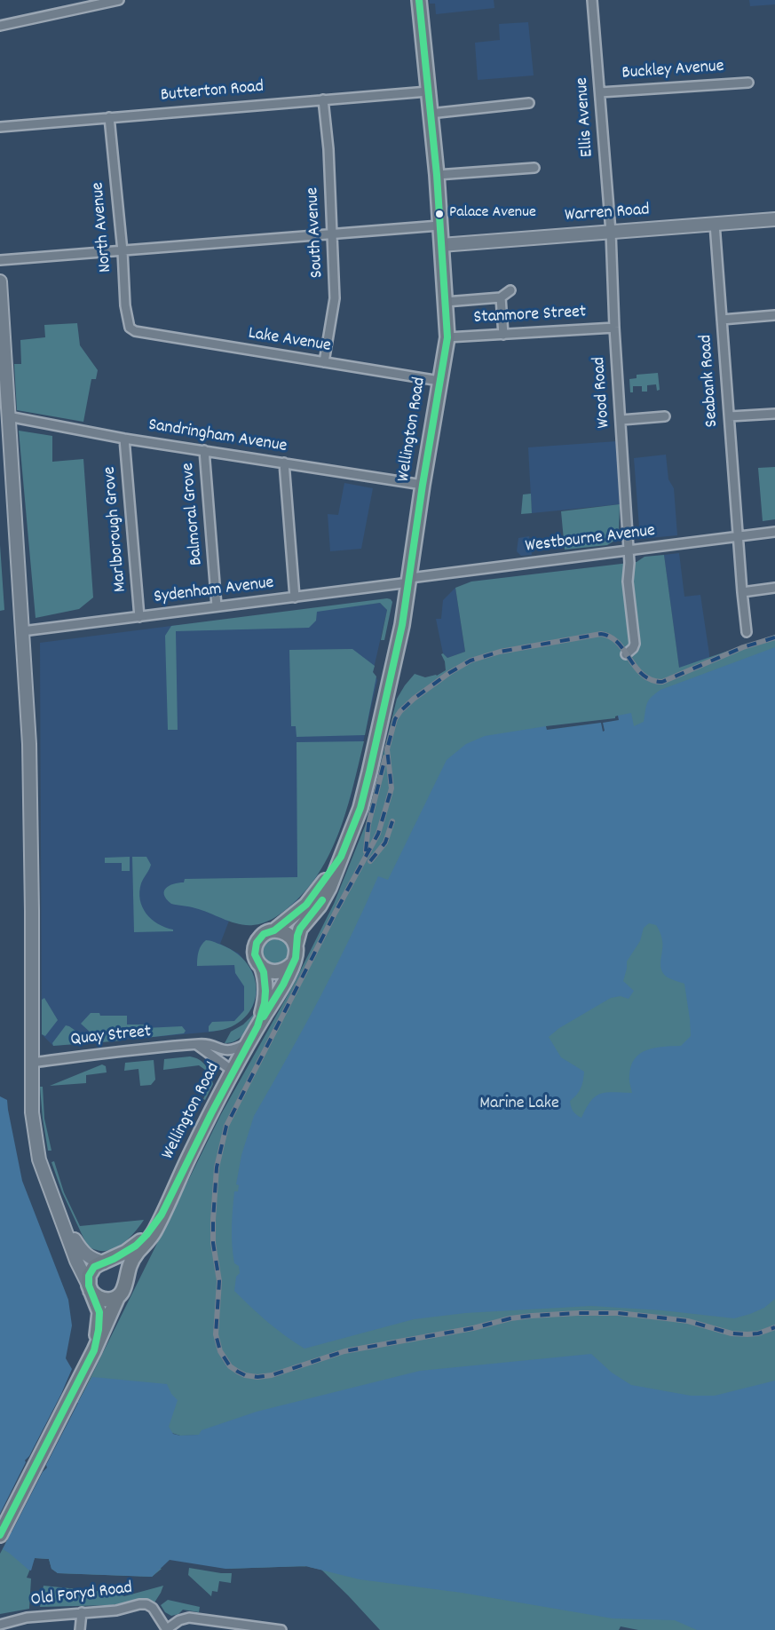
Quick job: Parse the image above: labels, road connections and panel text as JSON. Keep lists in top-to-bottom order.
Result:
{
  "streets": {
    "main road": ["Warren Road", "Wellington Road"],
    "street": [
      "Buckley Avenue",
      "Butterton Road",
      "Ellis Avenue",
      "North Avenue",
      "South Avenue",
      "Stanmore Street",
      "Lake Avenue",
      "Seabank Road",
      "Wood Road",
      "Sandringham Avenue",
      "Balmoral Grove",
      "Marlborough Grove",
      "Westbourne Avenue",
      "Sydenham Avenue",
      "Quay Street",
      "Old Foryd Road"
    ]
  },
  "crossings": [
    ["Buckley Avenue", "Ellis Avenue"],
    ["Butterton Road", "North Avenue"],
    ["Butterton Road", "South Avenue"],
    ["Butterton Road", "Wellington Road"],
    ["Ellis Avenue", "Warren Road"],
    ["Ellis Avenue", "Wood Road"],
    ["Warren Road", "Seabank Road"],
    ["Warren Road", "Wood Road"],
    ["Warren Road", "Wellington Road"],
    ["North Avenue", "Lake Avenue"],
    ["South Avenue", "Lake Avenue"],
    ["Stanmore Street", "Wood Road"],
    ["Stanmore Street", "Wellington Road"],
    ["Lake Avenue", "Wellington Road"],
    ["Seabank Road", "Westbourne Avenue"],
    ["Wood Road", "Westbourne Avenue"],
    ["Wellington Road", "Sandringham Avenue"],
    ["Wellington Road", "Westbourne Avenue"],
    ["Wellington Road", "Sydenham Avenue"],
    ["Wellington Road", "Quay Street"],
    ["Sandringham Avenue", "Balmoral Grove"],
    ["Sandringham Avenue", "Marlborough Grove"],
    ["Balmoral Grove", "Sydenham Avenue"],
    ["Marlborough Grove", "Sydenham Avenue"],
    ["Westbourne Avenue", "Sydenham Avenue"]
  ],
  "parks": ["Marine Lake"],
  "places": ["Palace Avenue"]
}
